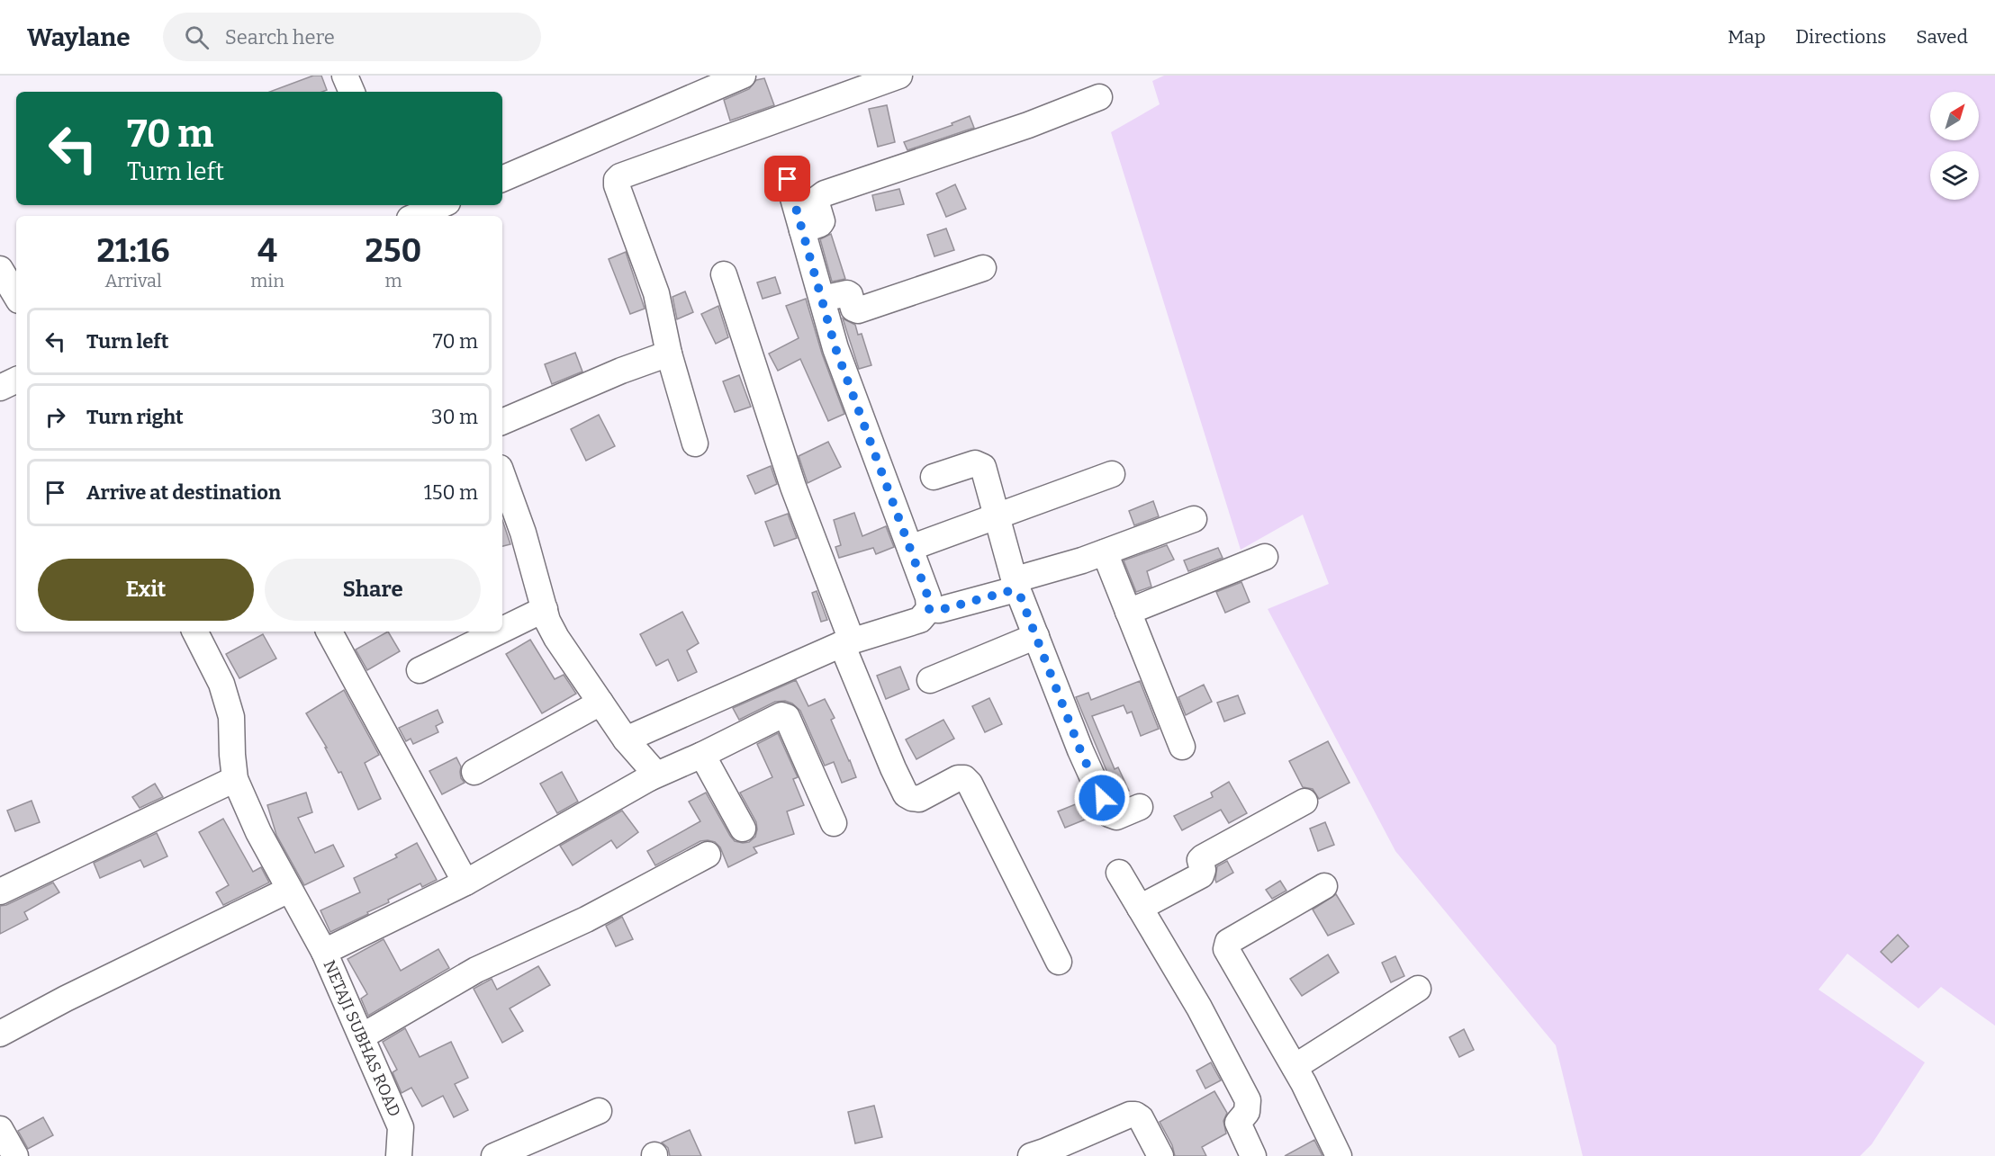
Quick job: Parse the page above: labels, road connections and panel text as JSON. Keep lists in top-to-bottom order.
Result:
{
  "streets": {
    "street": ["NETAJI SUBHAS ROAD"]
  },
  "north": "top right",
  "page": {
    "header": "Waylane",
    "search": "Search here",
    "nav": ["Map", "Directions", "Saved"],
    "turn": ["70 m", "Turn left"],
    "eta": [
      "21:16",
      "Arrival",
      "4",
      "min",
      "250",
      "m"
    ],
    "list": [
      {
        "name": "Turn left",
        "value": "70 m"
      },
      {
        "name": "Turn right",
        "value": "30 m"
      },
      {
        "name": "Arrive at destination",
        "value": "150 m"
      }
    ],
    "buttons": ["Exit", "Share"]
  }
}
